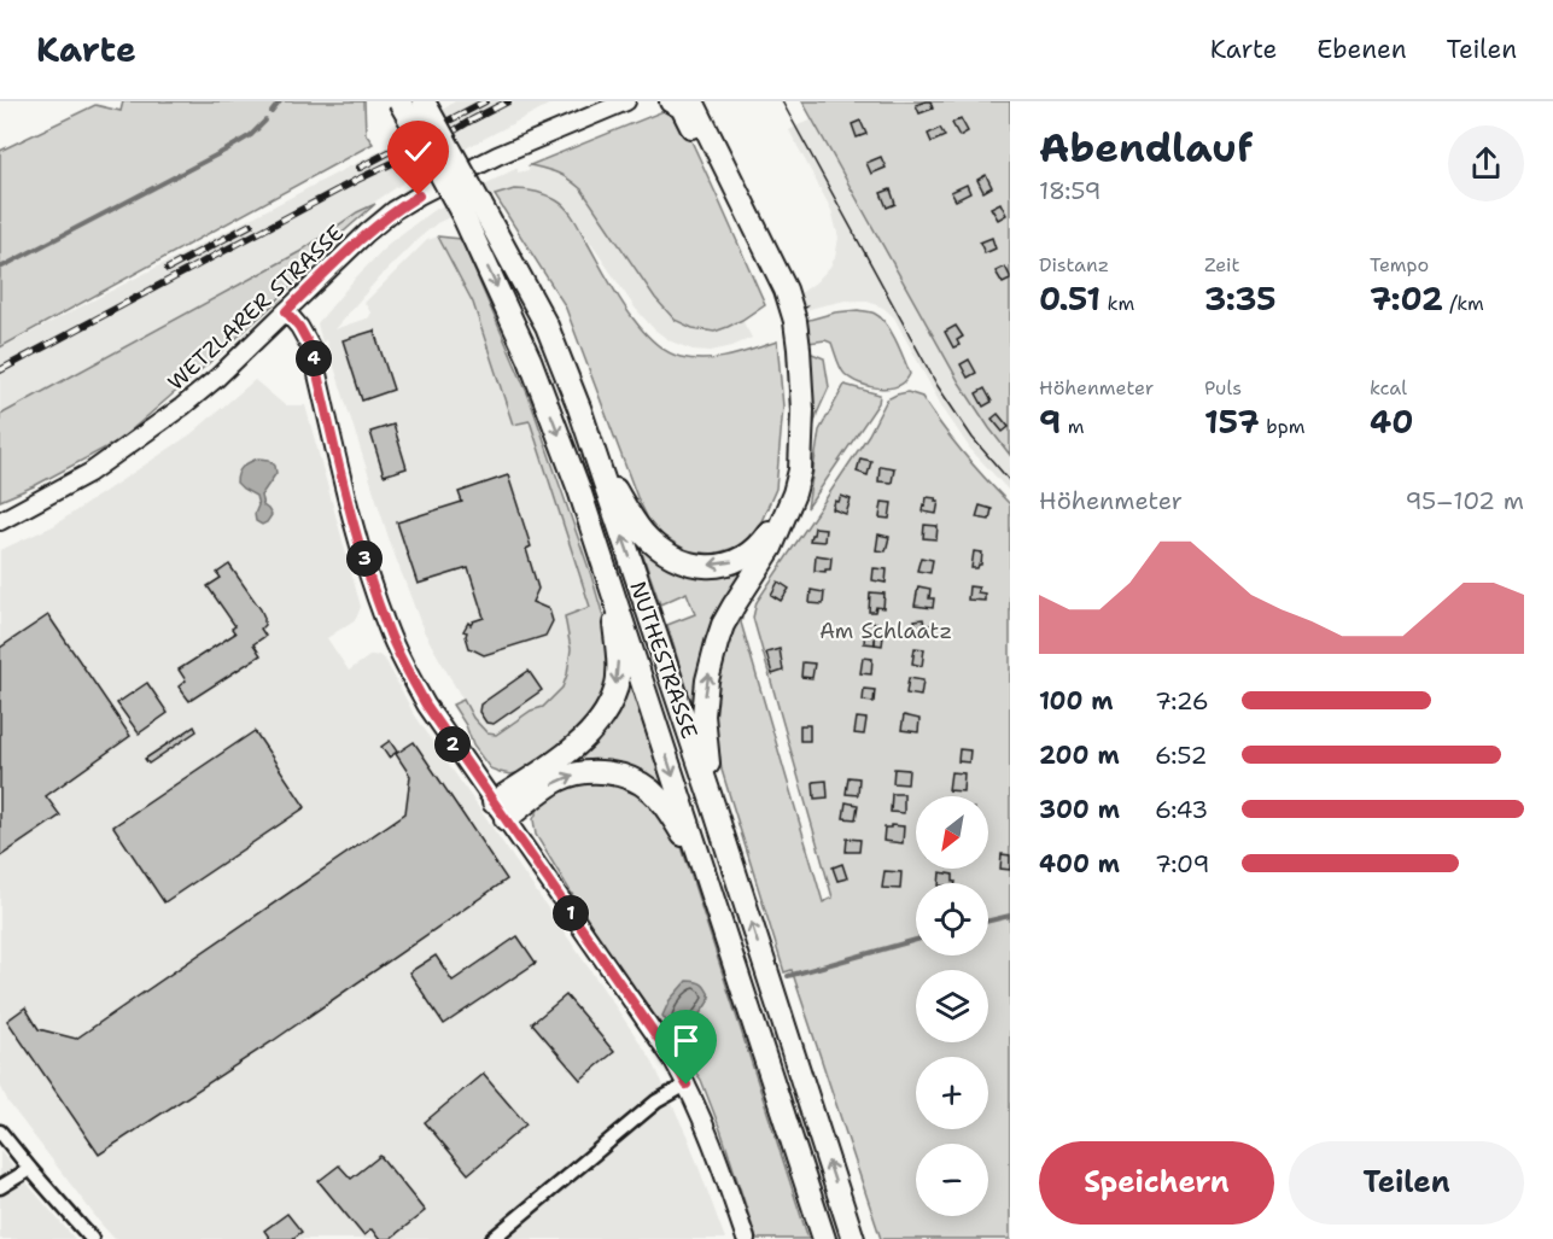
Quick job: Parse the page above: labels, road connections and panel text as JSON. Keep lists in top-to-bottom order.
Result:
{
  "streets": {
    "highway": ["NUTHESTRASSE"],
    "street": ["WETZLARER STRASSE"]
  },
  "parks": ["Am Schlaatz"],
  "north": "bottom left",
  "page": {
    "header": "Karte",
    "nav": ["Karte", "Ebenen", "Teilen"],
    "heading": ["Abendlauf", "18:59"],
    "stats": [
      ["Distanz", "0.51 km"],
      ["Zeit", "3:35"],
      ["Tempo", "7:02 /km"],
      ["Höhenmeter", "9 m"],
      ["Puls", "157 bpm"],
      ["kcal", "40"]
    ],
    "pins": [
      "4",
      "3",
      "2",
      "1"
    ],
    "chart": ["Höhenmeter", "95–102 m"],
    "list": [
      {
        "name": "100 m",
        "note": "7:26"
      },
      {
        "name": "200 m",
        "note": "6:52"
      },
      {
        "name": "300 m",
        "note": "6:43"
      },
      {
        "name": "400 m",
        "note": "7:09"
      }
    ],
    "map_buttons": ["+", "−"],
    "buttons": ["Speichern", "Teilen"]
  }
}
